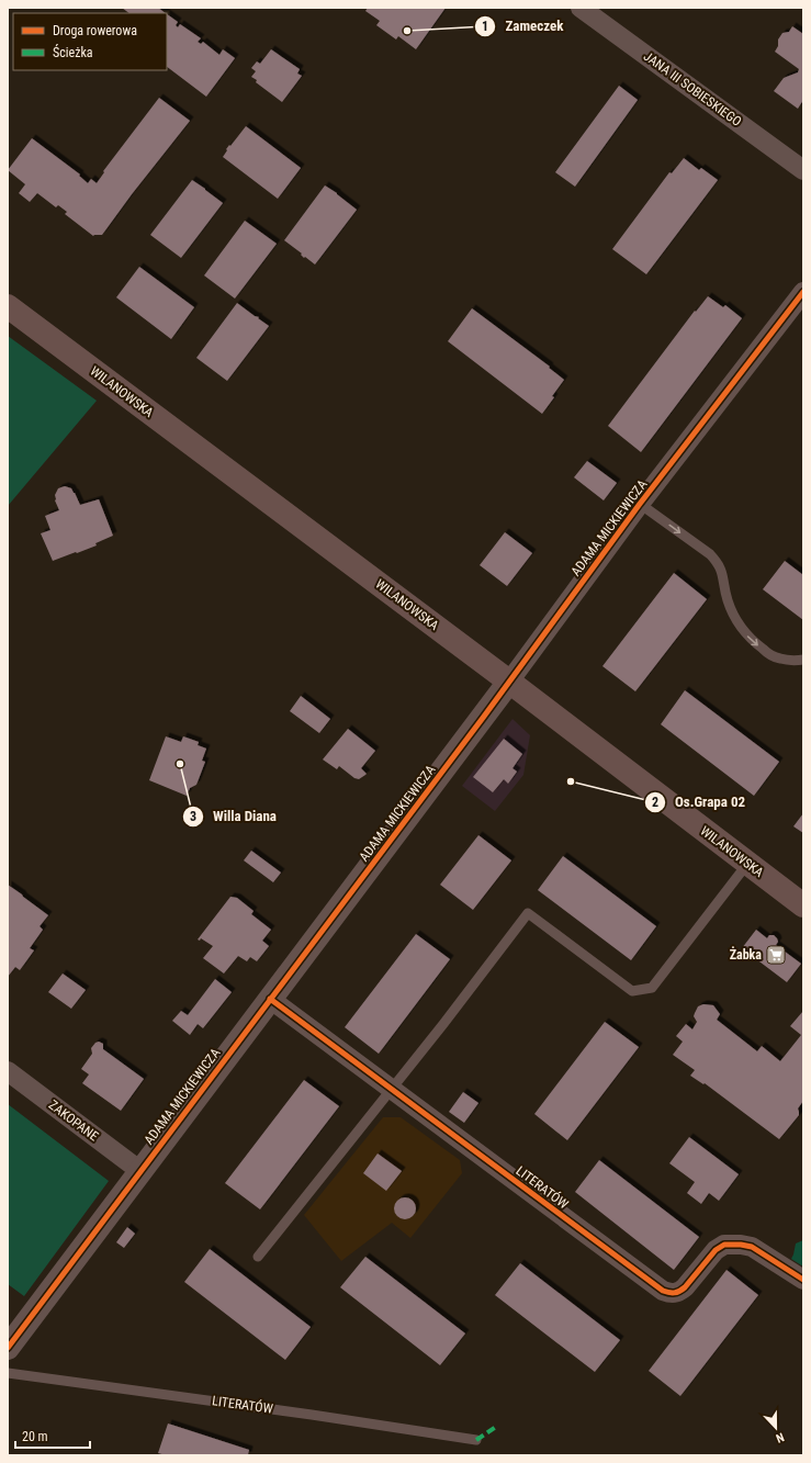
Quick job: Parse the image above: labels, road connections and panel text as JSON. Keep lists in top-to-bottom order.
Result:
{
  "streets": {
    "main road": ["WILANOWSKA"],
    "street": [
      "JANA III SOBIESKIEGO",
      "ADAMA MICKIEWICZA",
      "ZAKOPANE",
      "LITERATÓW"
    ]
  },
  "crossings": [
    ["WILANOWSKA", "ADAMA MICKIEWICZA"],
    ["ADAMA MICKIEWICZA", "ZAKOPANE"],
    ["ADAMA MICKIEWICZA", "LITERATÓW"]
  ],
  "places": {
    "other": ["Zameczek", "Willa Diana", "Os.Grapa 02"],
    "supermarket": ["Żabka"]
  },
  "legend": ["Droga rowerowa", "Ścieżka"],
  "scale_bar": "20 m",
  "north": "bottom"
}
